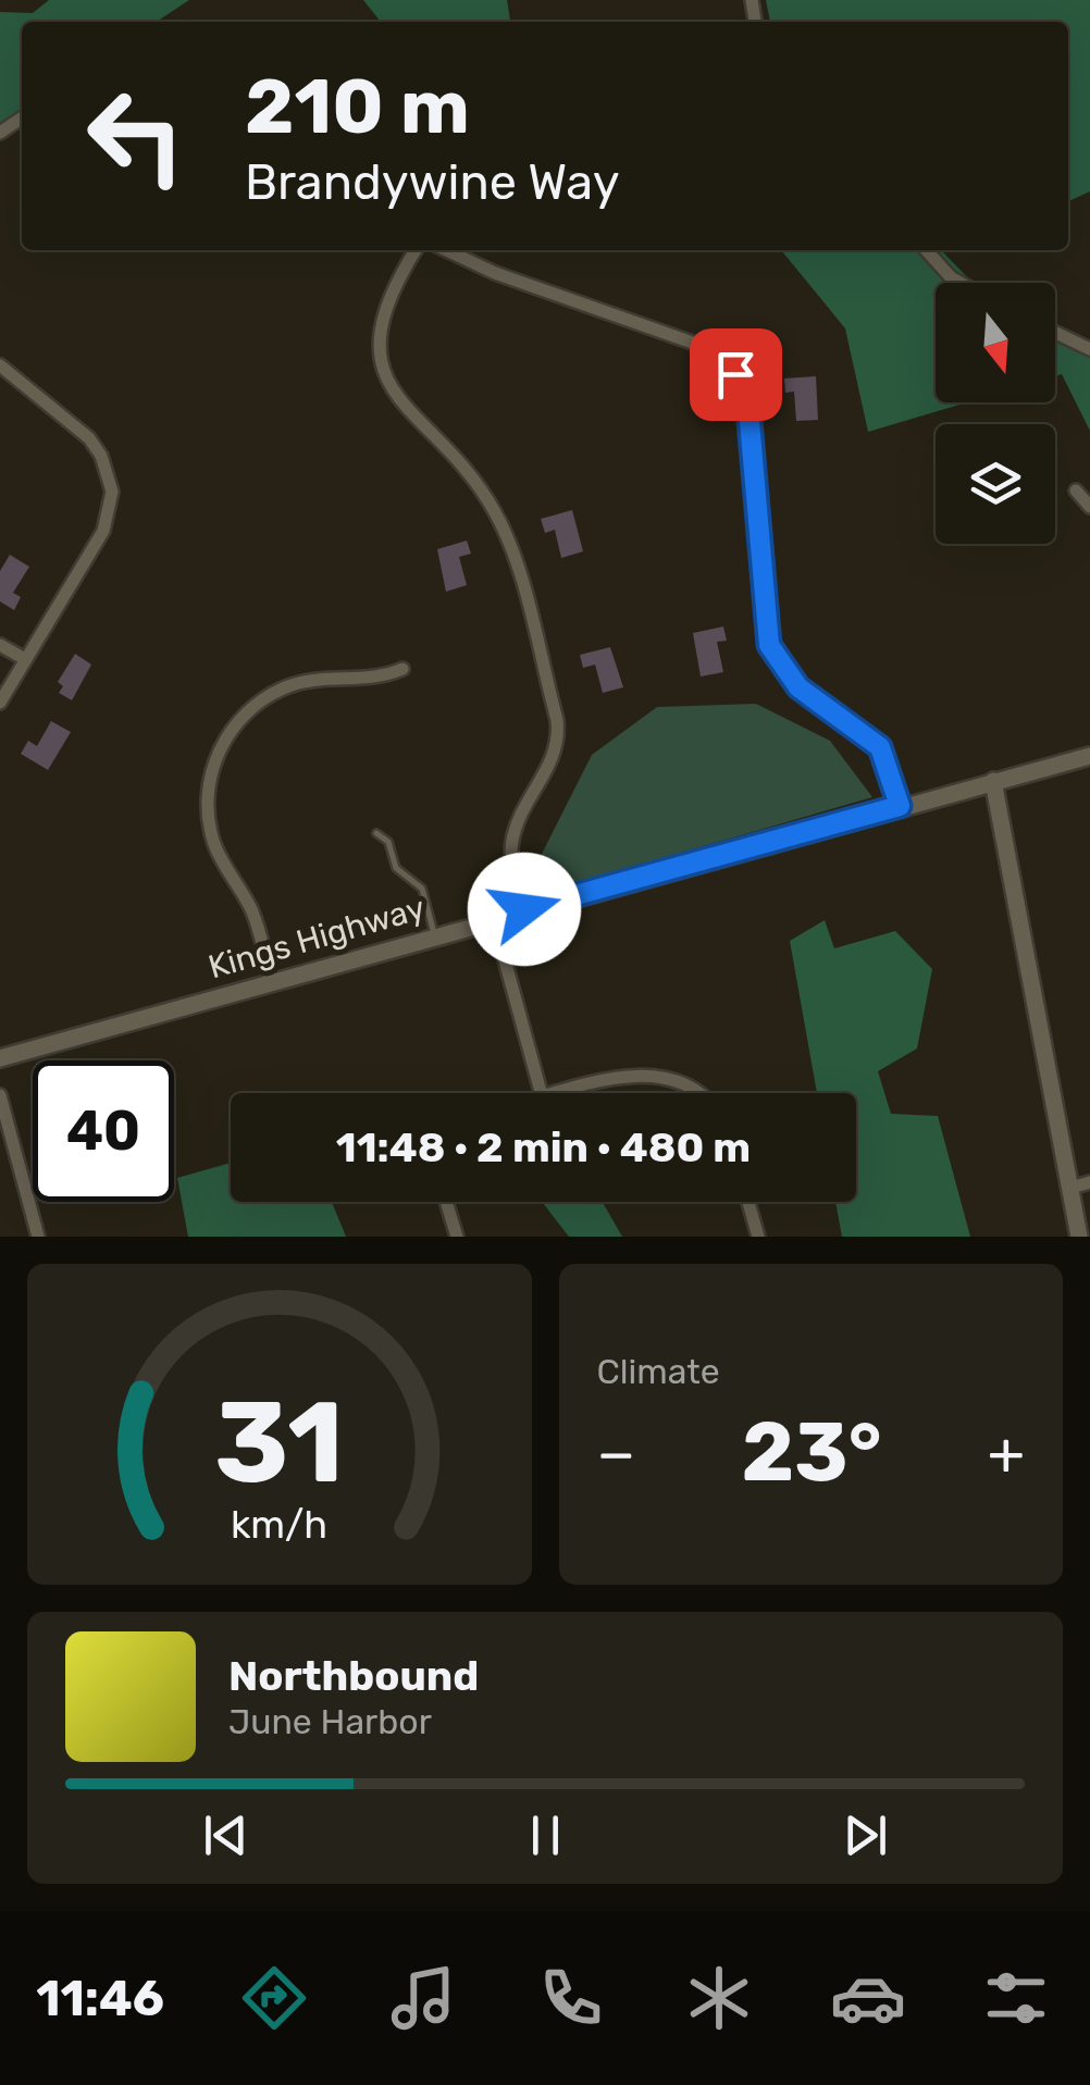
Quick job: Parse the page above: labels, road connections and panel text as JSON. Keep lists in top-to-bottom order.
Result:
{
  "streets": {
    "street": ["Kings Highway"]
  },
  "north": "bottom",
  "page": {
    "turn": ["210 m", "Brandywine Way"],
    "limit": "40",
    "trip": "11:48 · 2 min · 480 m",
    "tile": "Climate",
    "heat": ["−", "23°", "+"],
    "song": ["Northbound", "June Harbor"],
    "tabs": "11:46",
    "gauge": ["31", "km/h"]
  }
}
